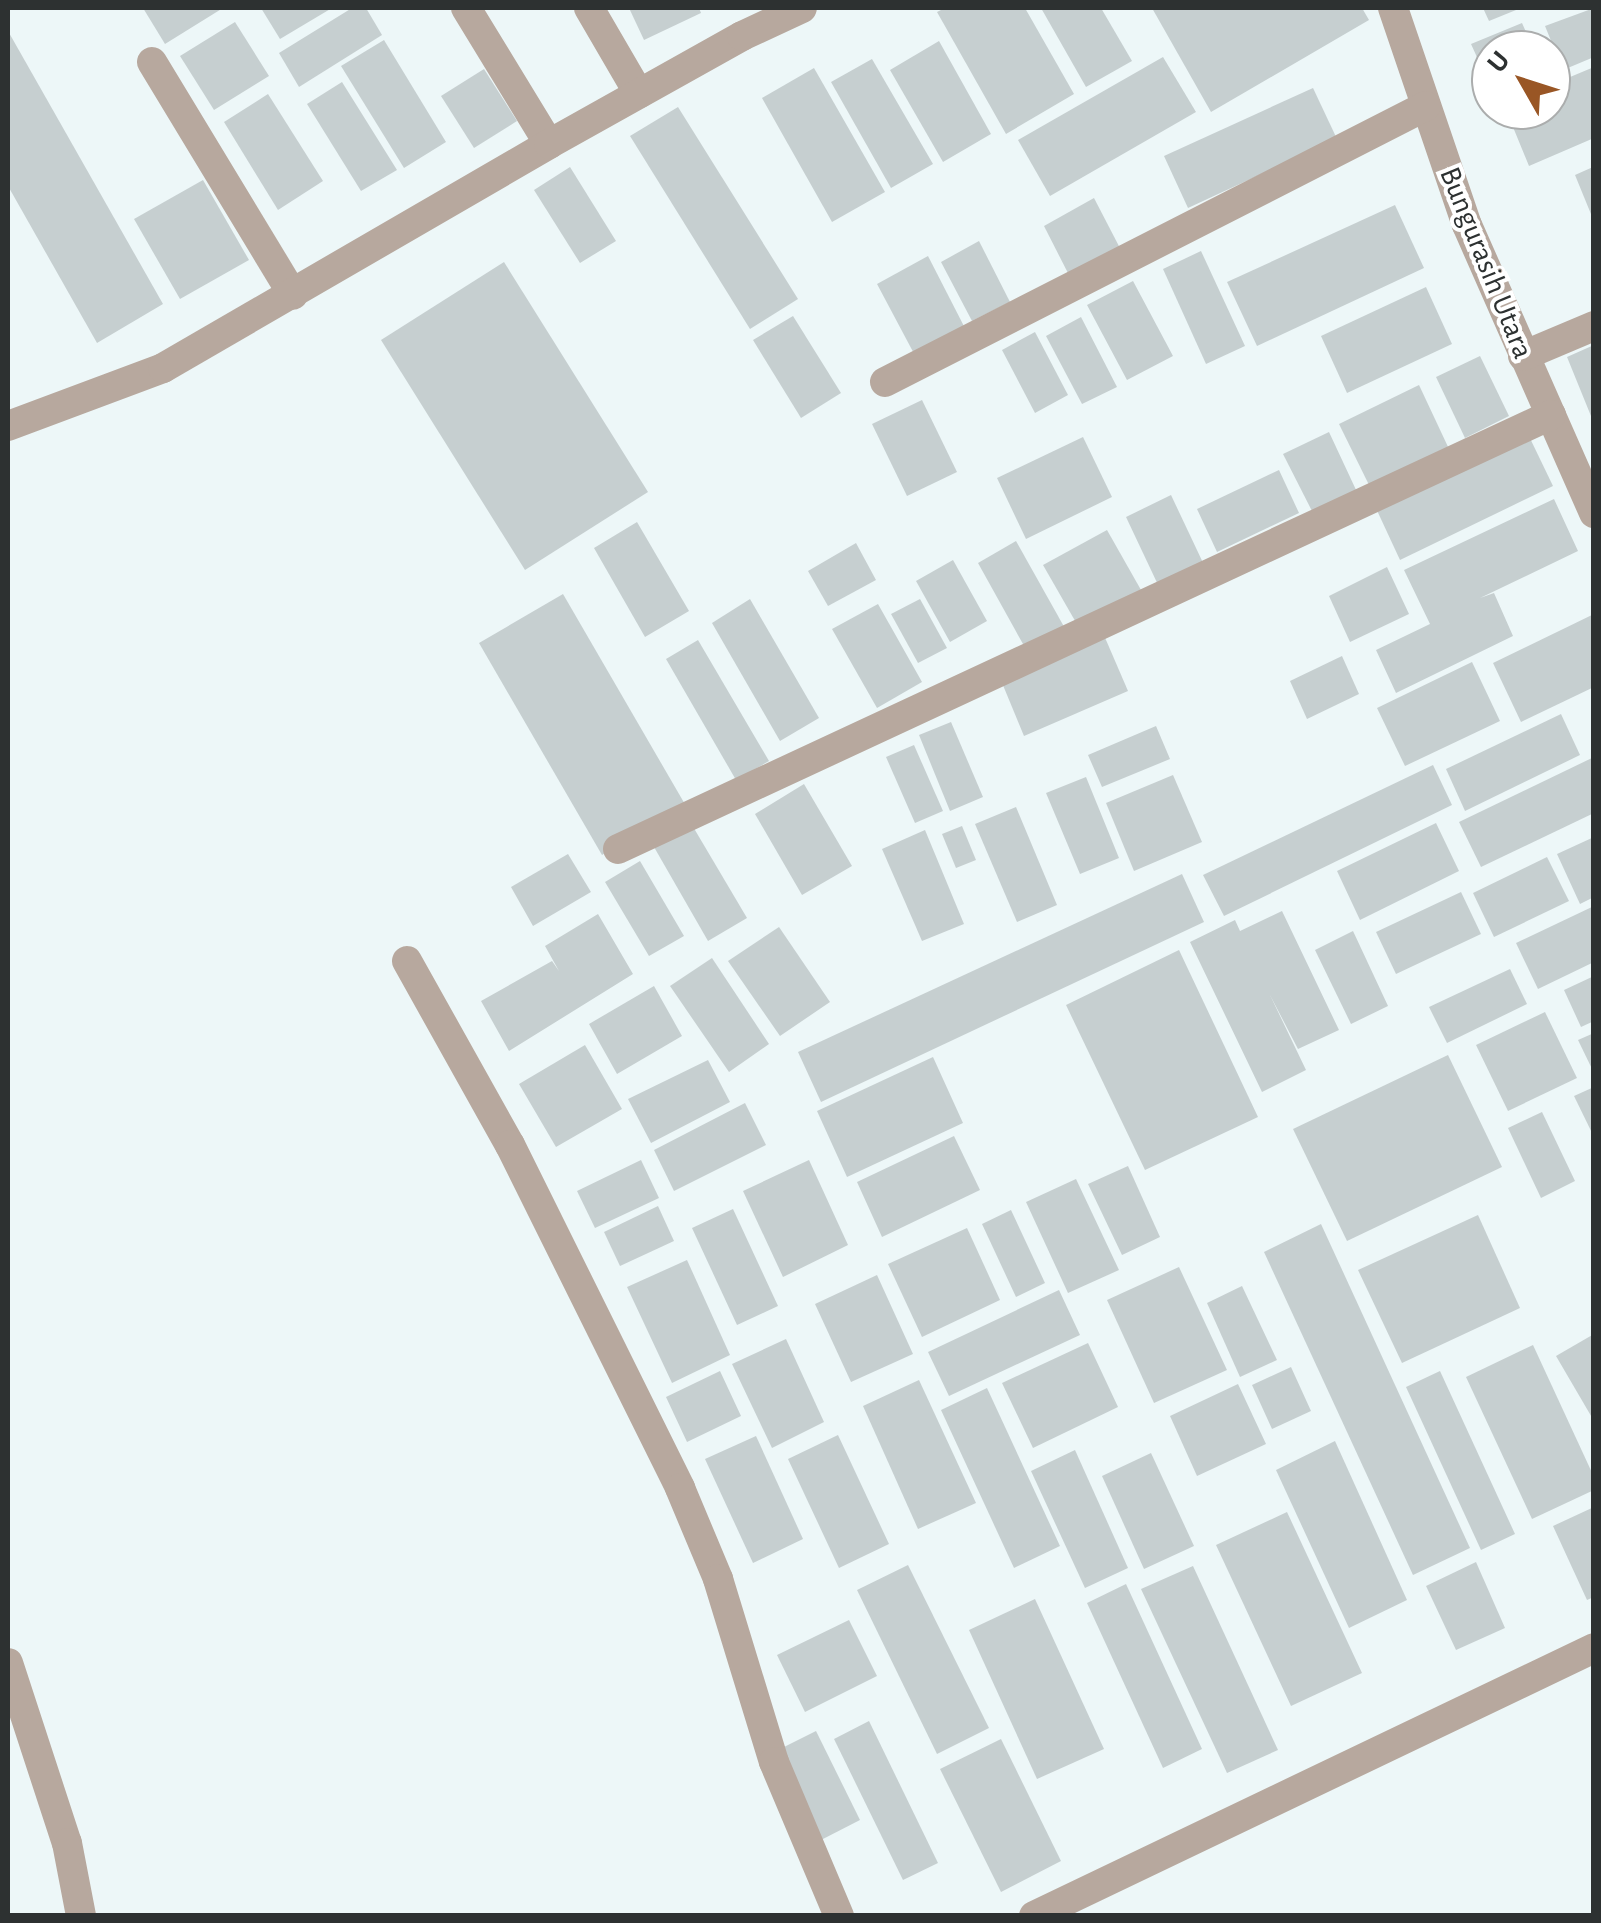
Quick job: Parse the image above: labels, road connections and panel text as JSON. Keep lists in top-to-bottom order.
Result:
{
  "streets": {
    "street": ["Bungurasih Utara"]
  },
  "north": "top left"
}
